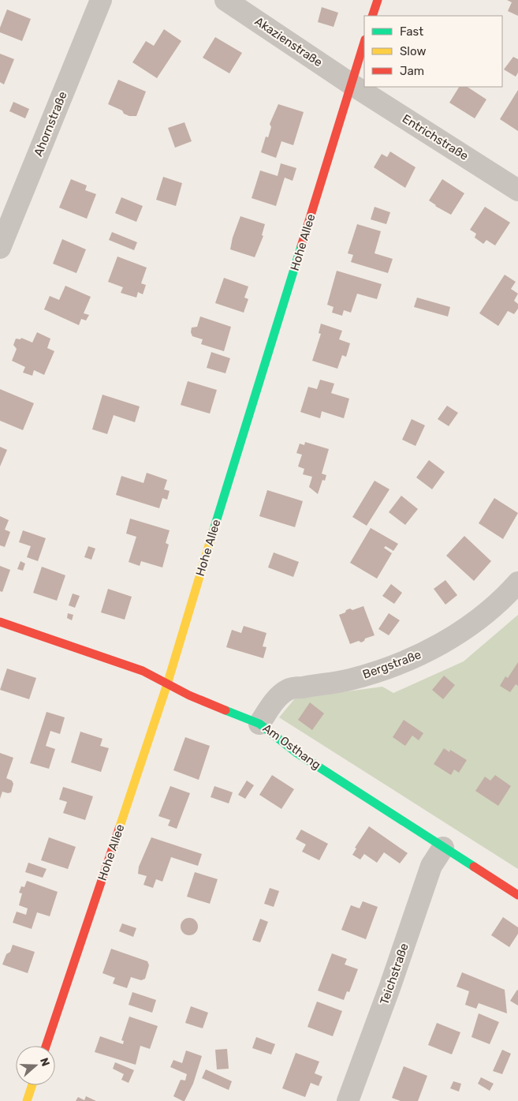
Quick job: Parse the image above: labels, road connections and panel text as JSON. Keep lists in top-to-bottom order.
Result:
{
  "streets": {
    "street": [
      "Akazienstraße",
      "Ahornstraße",
      "Entrichstraße",
      "Hohe Allee",
      "Bergstraße",
      "Am Osthang",
      "Teichstraße"
    ]
  },
  "crossings": [
    ["Akazienstraße", "Entrichstraße"],
    ["Akazienstraße", "Hohe Allee"],
    ["Entrichstraße", "Hohe Allee"],
    ["Hohe Allee", "Am Osthang"],
    ["Bergstraße", "Am Osthang"],
    ["Am Osthang", "Teichstraße"]
  ],
  "legend": ["Fast", "Slow", "Jam"],
  "north": "right"
}
